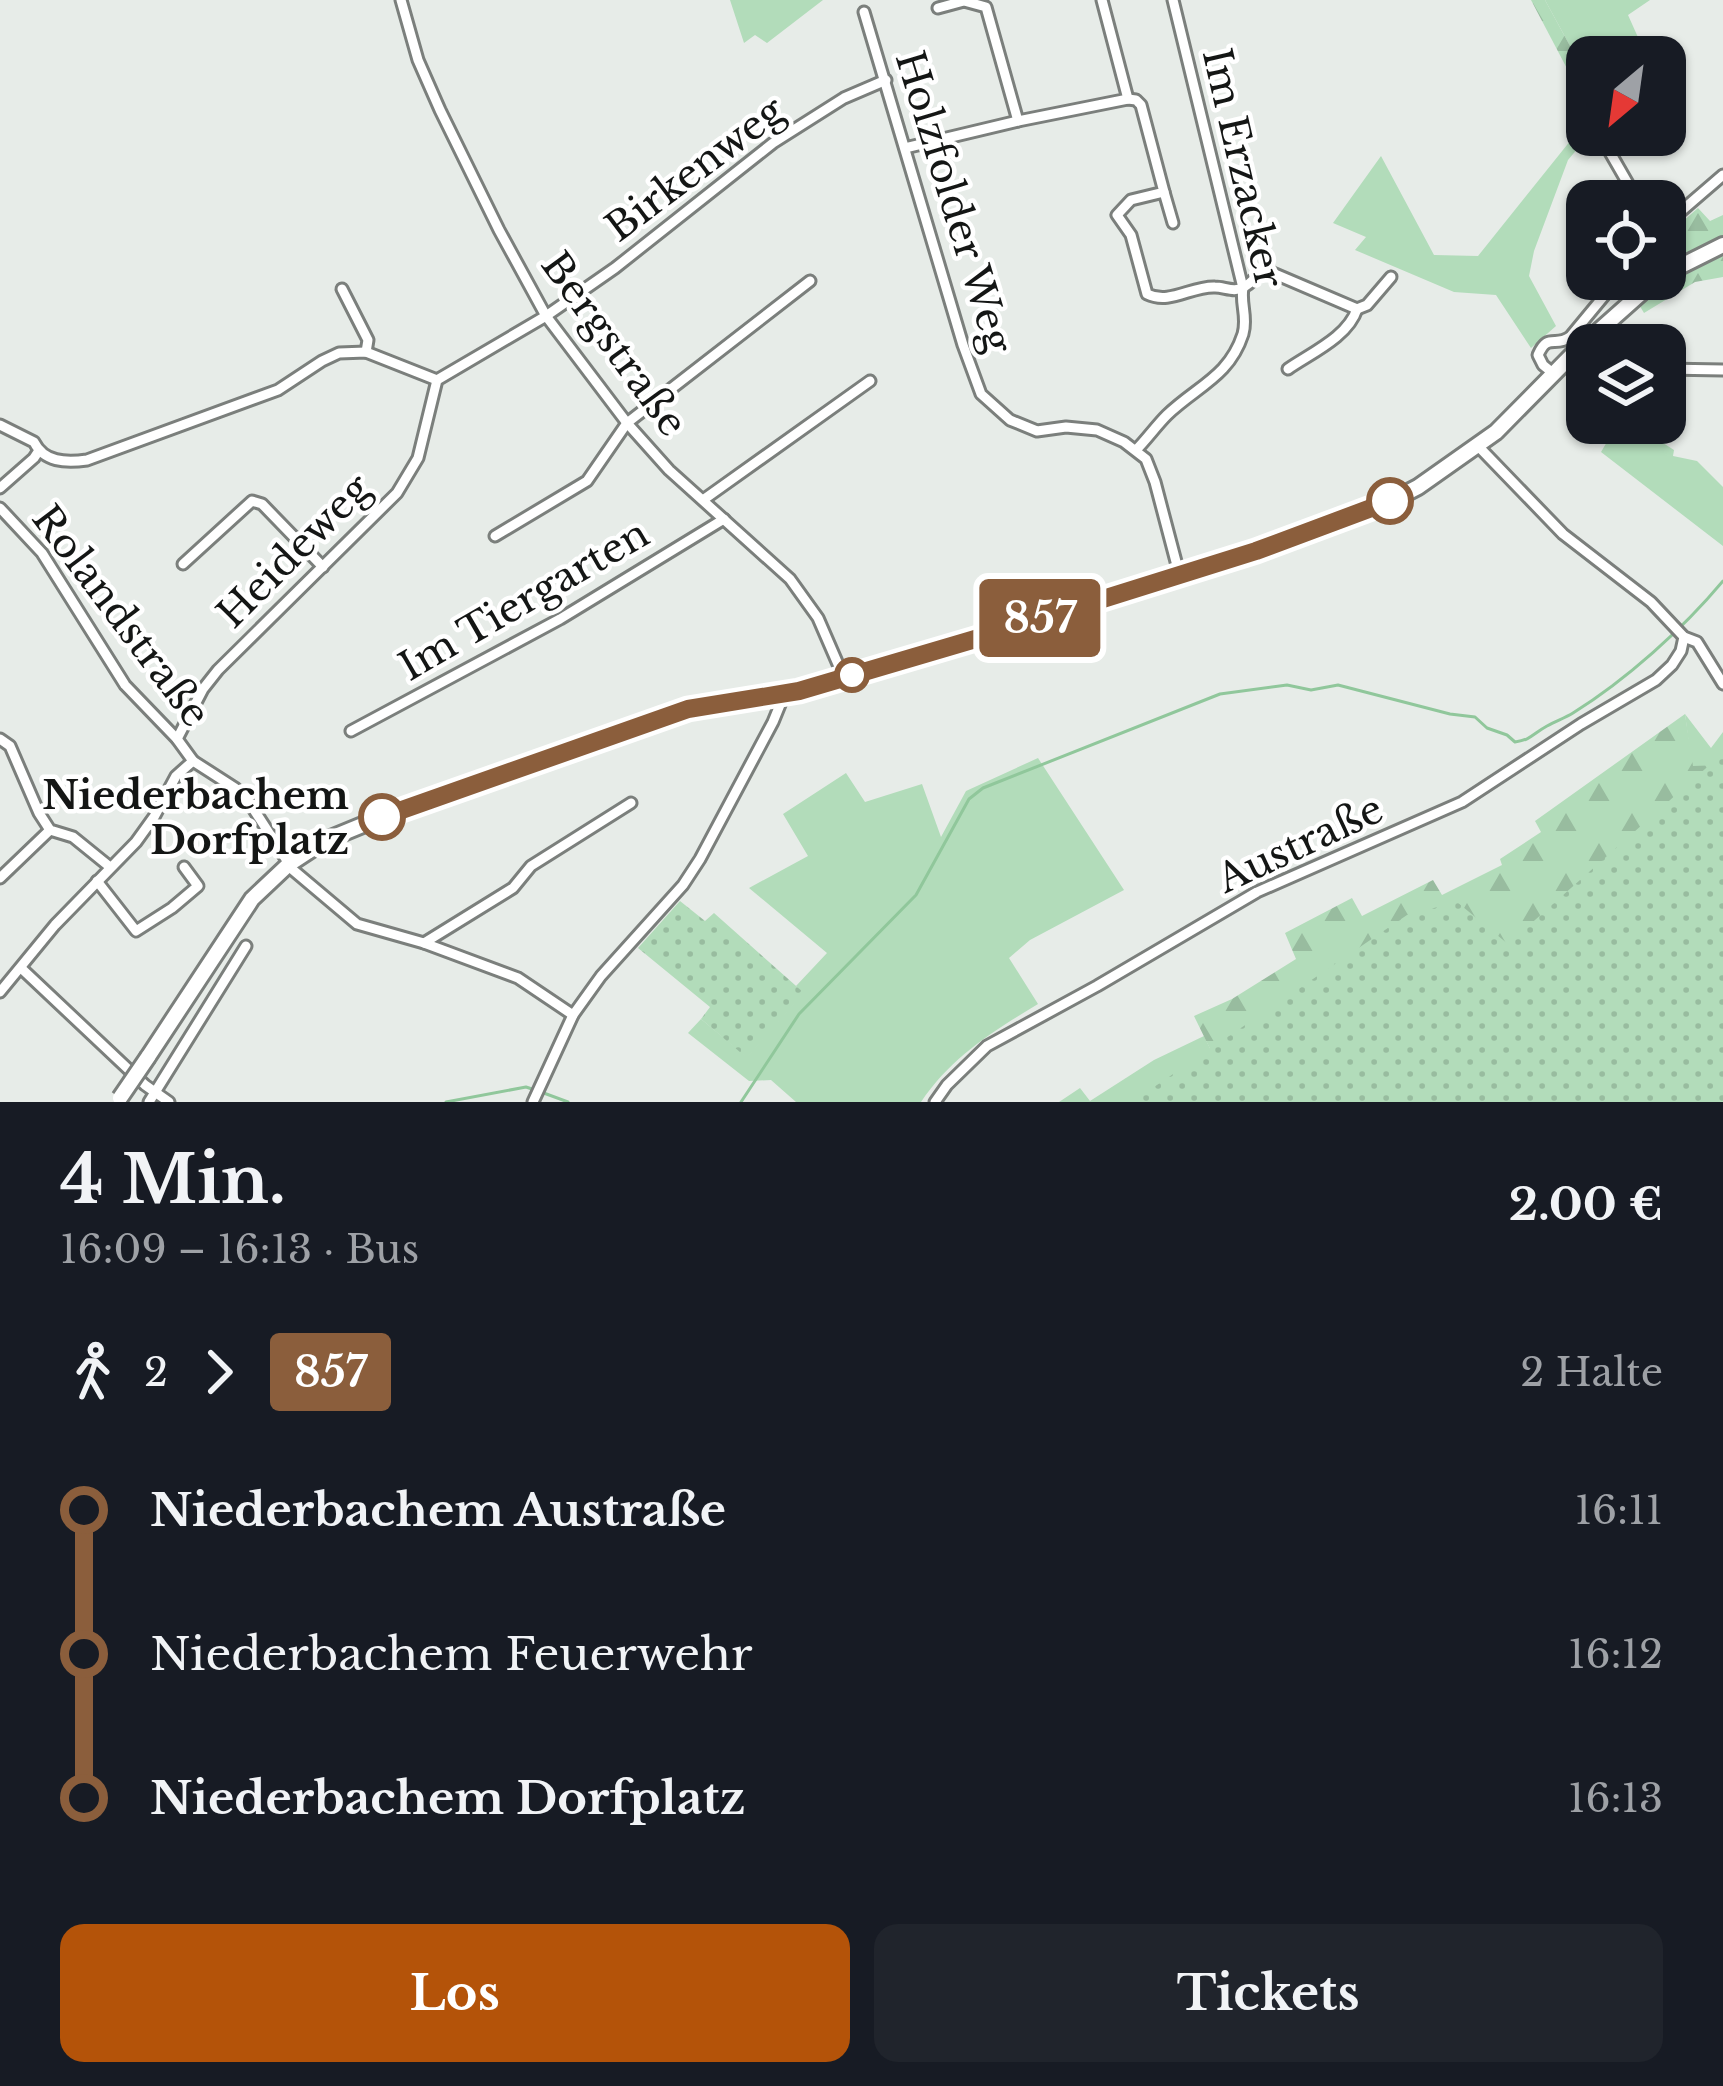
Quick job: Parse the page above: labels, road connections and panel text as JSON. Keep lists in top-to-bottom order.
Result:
{
  "streets": {
    "street": [
      "Im Erzacker",
      "Birkenweg",
      "Holzfolder Weg",
      "Bergstraße",
      "Heideweg",
      "Im Tiergarten",
      "Rolandstraße",
      "Austraße"
    ]
  },
  "crossings": [
    ["Im Erzacker", "Holzfolder Weg"],
    ["Birkenweg", "Holzfolder Weg"],
    ["Birkenweg", "Bergstraße"],
    ["Bergstraße", "Im Tiergarten"],
    ["Heideweg", "Rolandstraße"]
  ],
  "places": ["Niederbachem Dorfplatz"],
  "lines": ["bus line 857"],
  "north": "bottom left",
  "page": {
    "on_map": "857",
    "heading": ["4 Min.", "16:09 – 16:13 · Bus", "2.00 €"],
    "legs": ["2", "857", "2 Halte"],
    "list": [
      {
        "name": "Niederbachem Austraße",
        "value": "16:11"
      },
      {
        "name": "Niederbachem Feuerwehr",
        "value": "16:12"
      },
      {
        "name": "Niederbachem Dorfplatz",
        "value": "16:13"
      }
    ],
    "buttons": ["Los", "Tickets"]
  }
}
